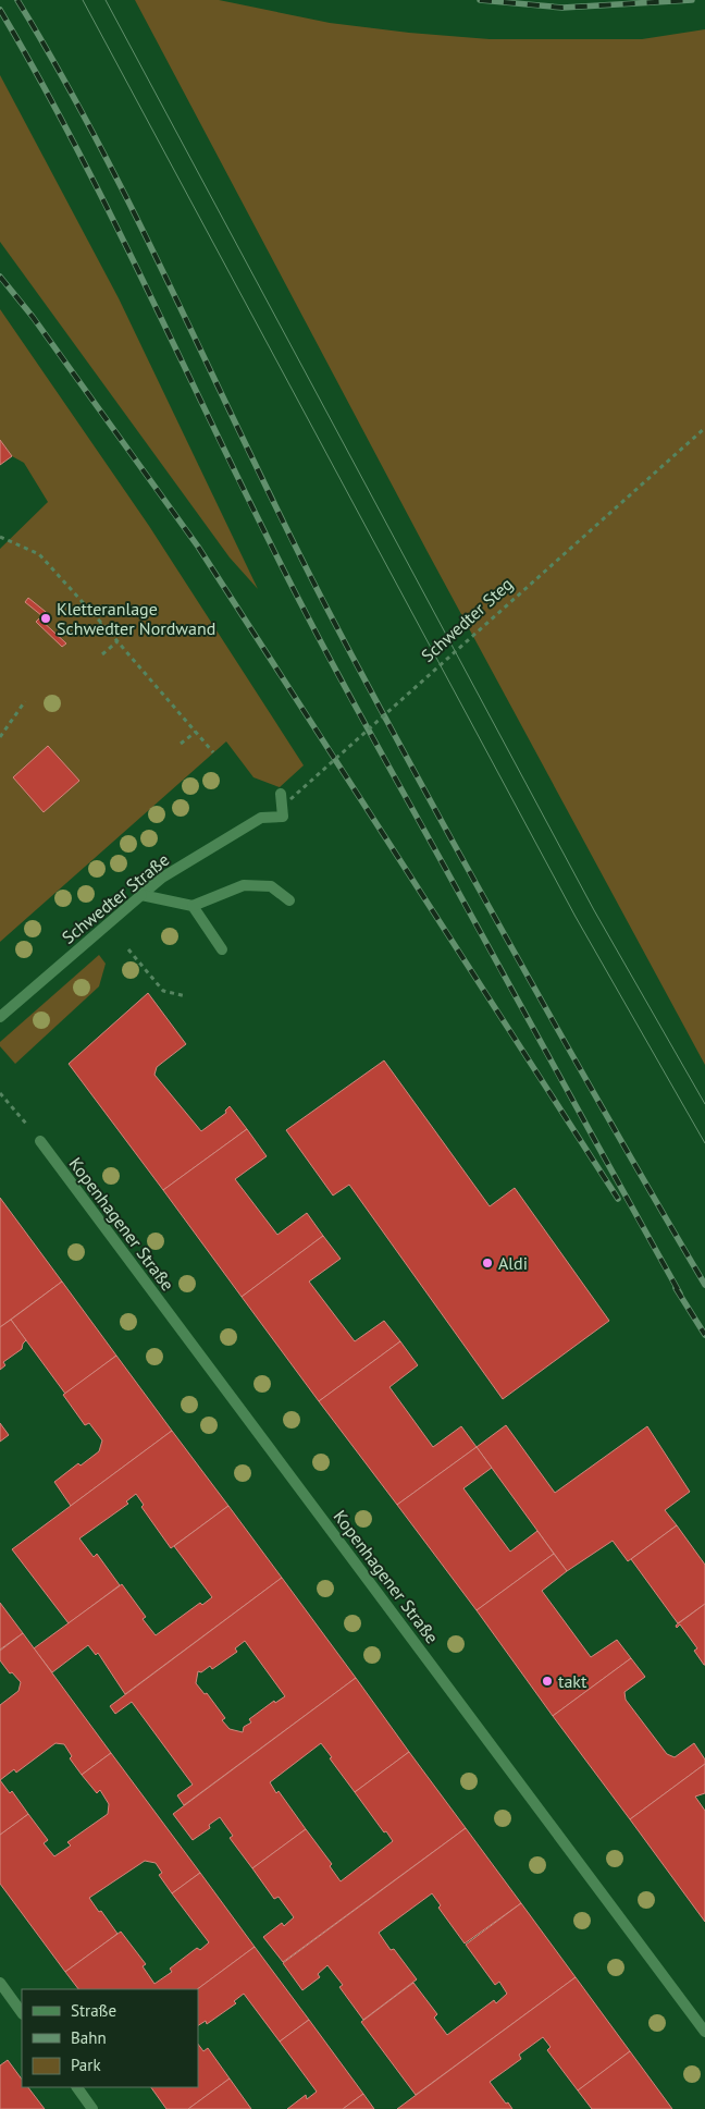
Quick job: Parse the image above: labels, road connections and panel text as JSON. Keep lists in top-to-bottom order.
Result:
{
  "streets": {
    "street": ["Schwedter Straße", "Kopenhagener Straße"],
    "path": ["Schwedter Steg"]
  },
  "crossings": [
    ["Schwedter Steg", "Schwedter Straße"]
  ],
  "places": ["Kletteranlage Schwedter Nordwand", "Aldi", "takt"],
  "legend": ["Straße", "Bahn", "Park"]
}
